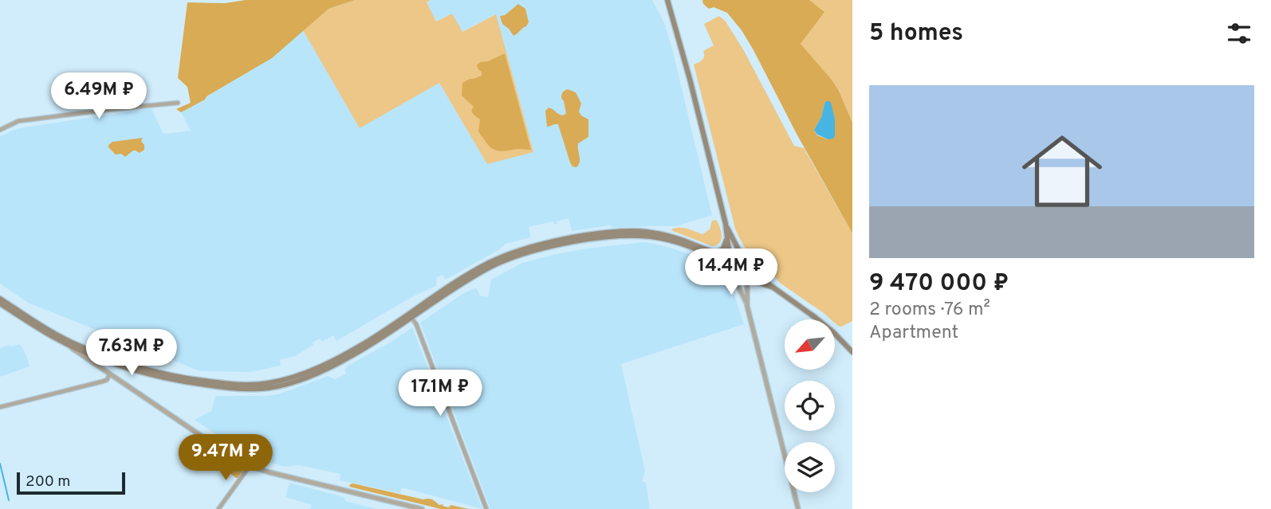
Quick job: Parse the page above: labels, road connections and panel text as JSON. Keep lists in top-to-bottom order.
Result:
{
  "scale_bar": "200 m",
  "north": "bottom left",
  "page": {
    "heading": "5 homes",
    "list": [
      {
        "name": "9 470 000 ₽",
        "note": "2 rooms · 76 m² · Apartment"
      }
    ],
    "price": [
      "6.49M ₽",
      "14.4M ₽",
      "7.63M ₽",
      "17.1M ₽",
      "9.47M ₽"
    ],
    "scale": "200 m"
  }
}
